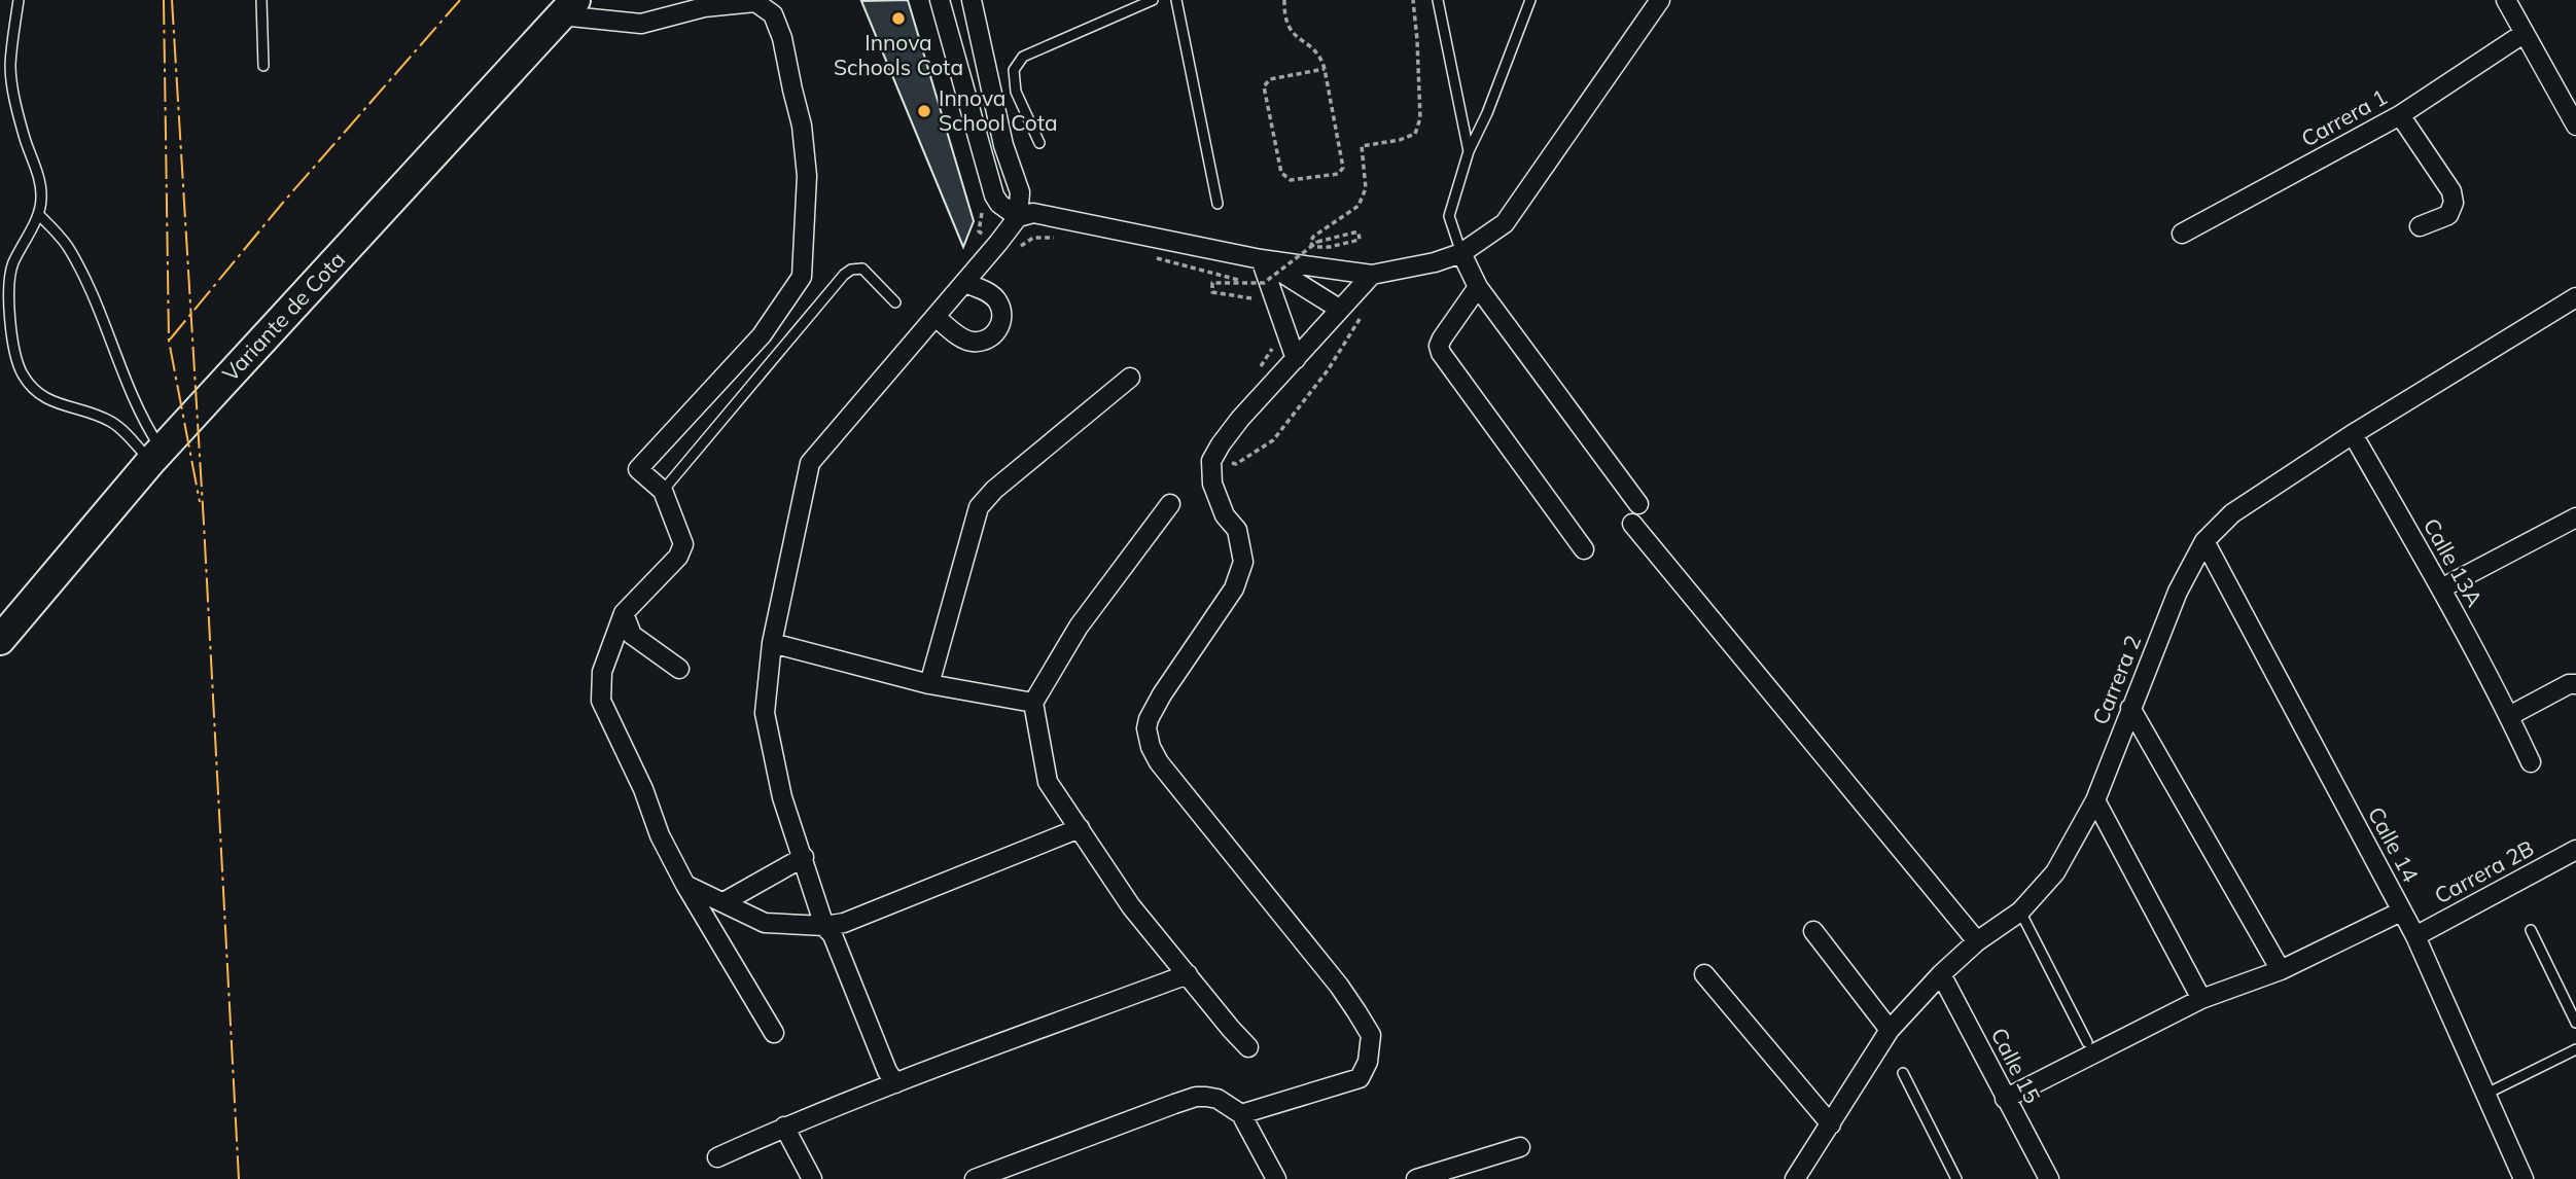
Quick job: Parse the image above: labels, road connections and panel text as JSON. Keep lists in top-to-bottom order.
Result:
{
  "streets": {
    "main road": ["Variante de Cota"],
    "street": [
      "Carrera 1",
      "Calle 13A",
      "Carrera 2",
      "Calle 14",
      "Carrera 2B",
      "Calle 15"
    ]
  },
  "crossings": [
    ["Calle 13A", "Carrera 2"],
    ["Carrera 2", "Calle 14"],
    ["Carrera 2", "Calle 15"],
    ["Calle 14", "Carrera 2B"]
  ],
  "places": ["Innova Schools Cota", "Innova School Cota"]
}
